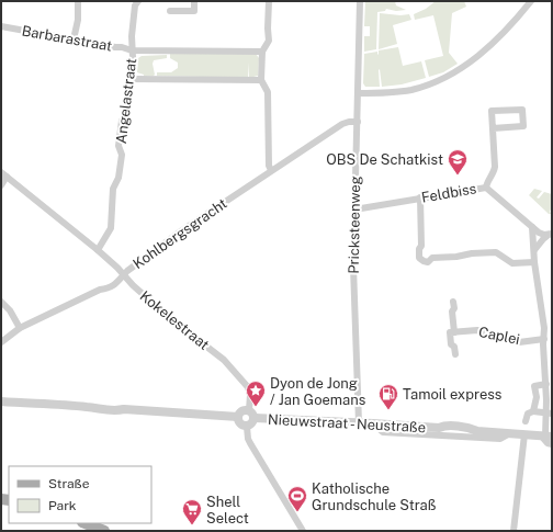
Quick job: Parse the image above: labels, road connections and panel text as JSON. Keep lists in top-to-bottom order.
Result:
{
  "streets": {
    "street": [
      "Barbarastraat",
      "Angelastraat",
      "Feldbiss",
      "Pricksteenweg",
      "Kohlbergsgracht",
      "Kokelestraat",
      "Caplei",
      "Nieuwstraat - Neustraße"
    ]
  },
  "crossings": [
    ["Barbarastraat", "Angelastraat"],
    ["Angelastraat", "Kokelestraat"],
    ["Feldbiss", "Pricksteenweg"],
    ["Pricksteenweg", "Kohlbergsgracht"],
    ["Pricksteenweg", "Nieuwstraat - Neustraße"],
    ["Kohlbergsgracht", "Kokelestraat"],
    ["Kokelestraat", "Nieuwstraat - Neustraße"]
  ],
  "places": {
    "school or university": ["OBS De Schatkist"],
    "place": ["Dyon de Jong / Jan Goemans"],
    "fuel station": ["Tamoil express"],
    "sports": ["Katholische Grundschule Straß"],
    "supermarket": ["Shell Select"]
  },
  "legend": ["Straße", "Park"]
}
